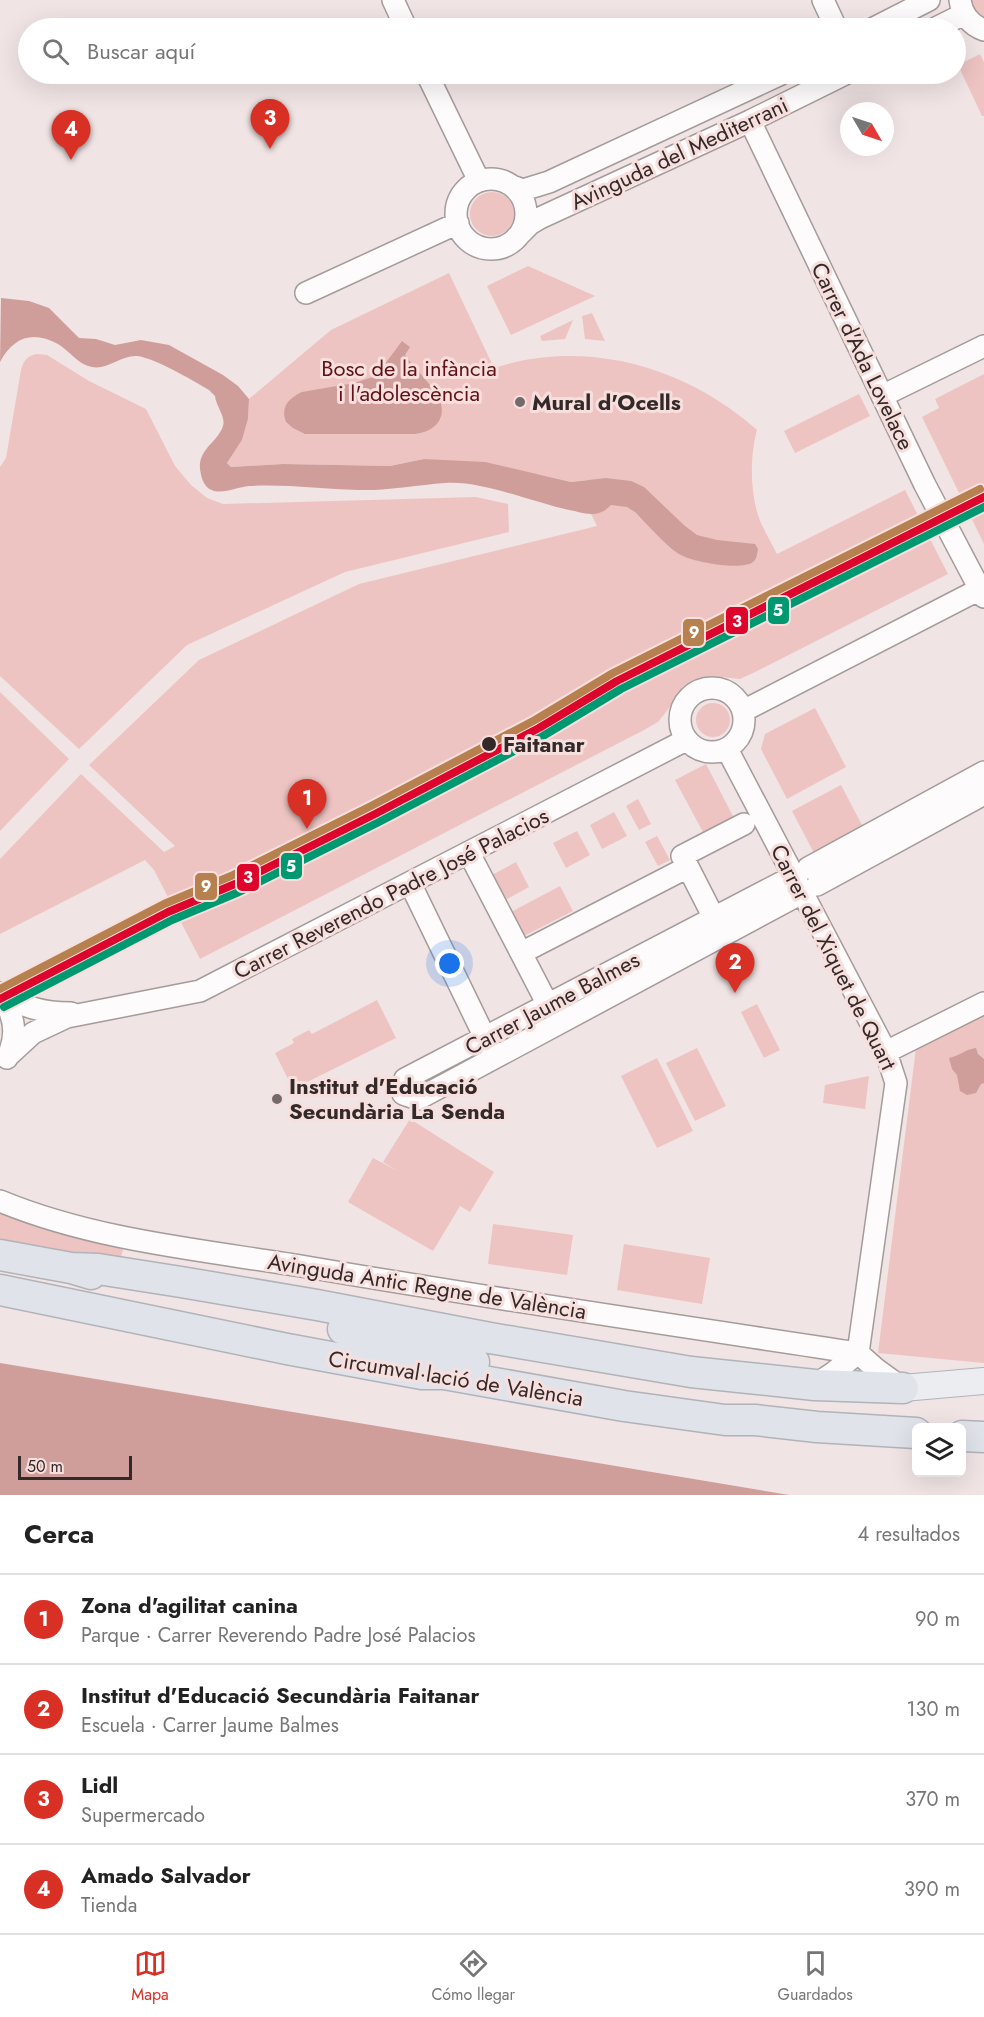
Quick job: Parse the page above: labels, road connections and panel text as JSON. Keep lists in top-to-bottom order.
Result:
{
  "streets": {
    "highway": ["Circumval·lació de València"],
    "street": [
      "Avinguda del Mediterrani",
      "Carrer d'Ada Lovelace",
      "Carrer Reverendo Padre José Palacios",
      "Carrer del Xiquet de Quart",
      "Carrer Jaume Balmes",
      "Avinguda Antic Regne de València"
    ]
  },
  "crossings": [
    ["Avinguda del Mediterrani", "Carrer d'Ada Lovelace"],
    ["Carrer Reverendo Padre José Palacios", "Carrer del Xiquet de Quart"],
    ["Carrer del Xiquet de Quart", "Carrer Jaume Balmes"],
    ["Carrer del Xiquet de Quart", "Avinguda Antic Regne de València"]
  ],
  "parks": ["Bosc de la infància i l'adolescència"],
  "places": ["Mural d'Ocells", "Faitanar", "Institut d'Educació Secundària La Senda"],
  "lines": ["transit line 9", "transit line 3", "transit line 5"],
  "scale_bar": "50 m",
  "north": "bottom right",
  "page": {
    "search": "Buscar aquí",
    "pins": [
      "3",
      "4",
      "1",
      "2"
    ],
    "scale": "50 m",
    "heading": ["Cerca", "4 resultados"],
    "list": [
      {
        "mark": "1",
        "name": "Zona d'agilitat canina",
        "note": "Parque · Carrer Reverendo Padre José Palacios",
        "value": "90 m"
      },
      {
        "mark": "2",
        "name": "Institut d'Educació Secundària Faitanar",
        "note": "Escuela · Carrer Jaume Balmes",
        "value": "130 m"
      },
      {
        "mark": "3",
        "name": "Lidl",
        "note": "Supermercado",
        "value": "370 m"
      },
      {
        "mark": "4",
        "name": "Amado Salvador",
        "note": "Tienda",
        "value": "390 m"
      }
    ],
    "nav": ["Mapa", "Cómo llegar", "Guardados"]
  }
}
